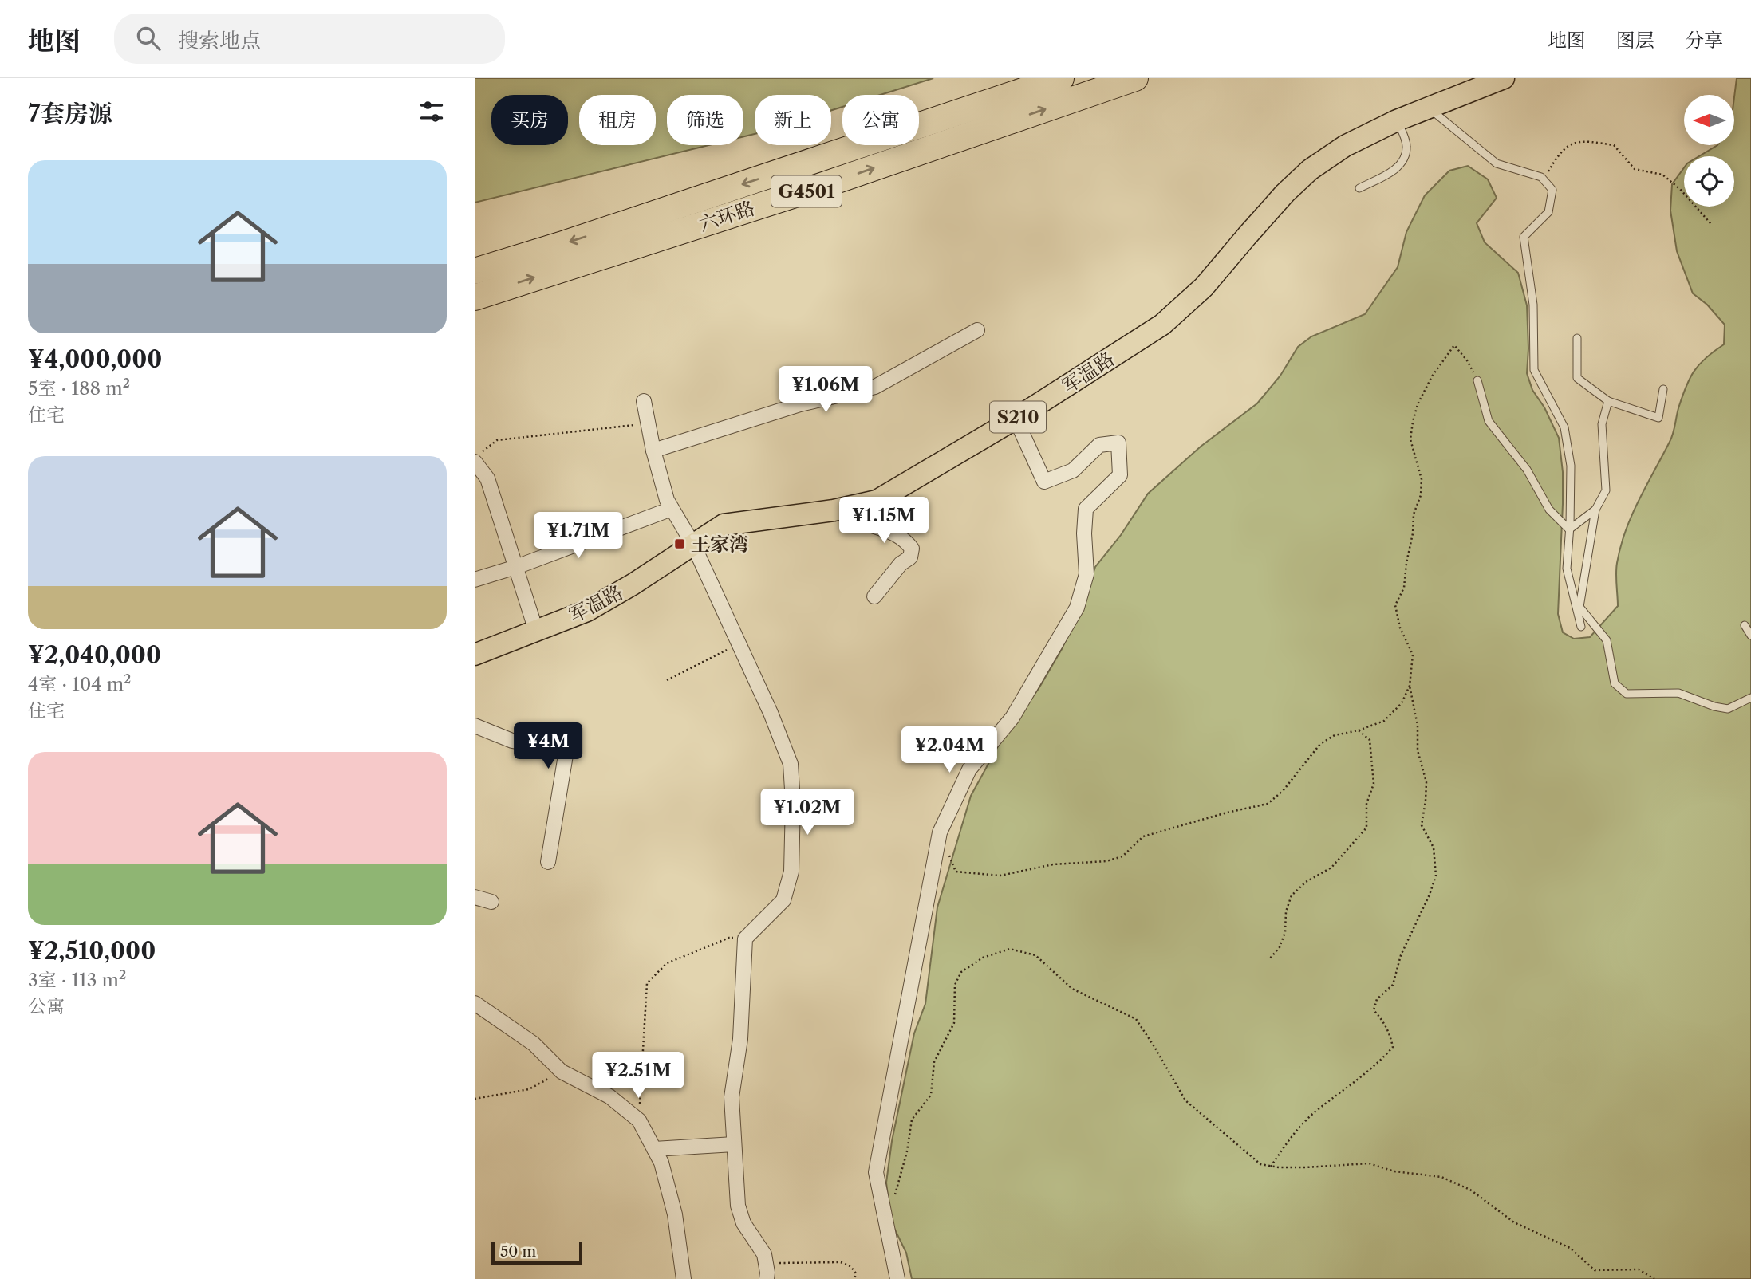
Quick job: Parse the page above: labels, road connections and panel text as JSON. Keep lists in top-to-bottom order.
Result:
{
  "streets": {
    "highway": ["G4501", "六环路"],
    "main road": ["军温路", "S210"]
  },
  "places": {
    "transit": ["王家湾"]
  },
  "scale_bar": "50 m",
  "north": "left",
  "page": {
    "header": "地图",
    "search": "搜索地点",
    "nav": ["地图", "图层", "分享"],
    "heading": "7套房源",
    "chip": [
      "买房",
      "租房",
      "筛选",
      "新上",
      "公寓"
    ],
    "list": [
      {
        "name": "¥4,000,000",
        "note": "5室 · 188 m² · 住宅"
      },
      {
        "name": "¥2,040,000",
        "note": "4室 · 104 m² · 住宅"
      },
      {
        "name": "¥2,510,000",
        "note": "3室 · 113 m² · 公寓"
      }
    ],
    "price": [
      "¥1.06M",
      "¥1.15M",
      "¥1.71M",
      "¥4M",
      "¥2.04M",
      "¥1.02M",
      "¥2.51M"
    ],
    "scale": "50 m"
  }
}
